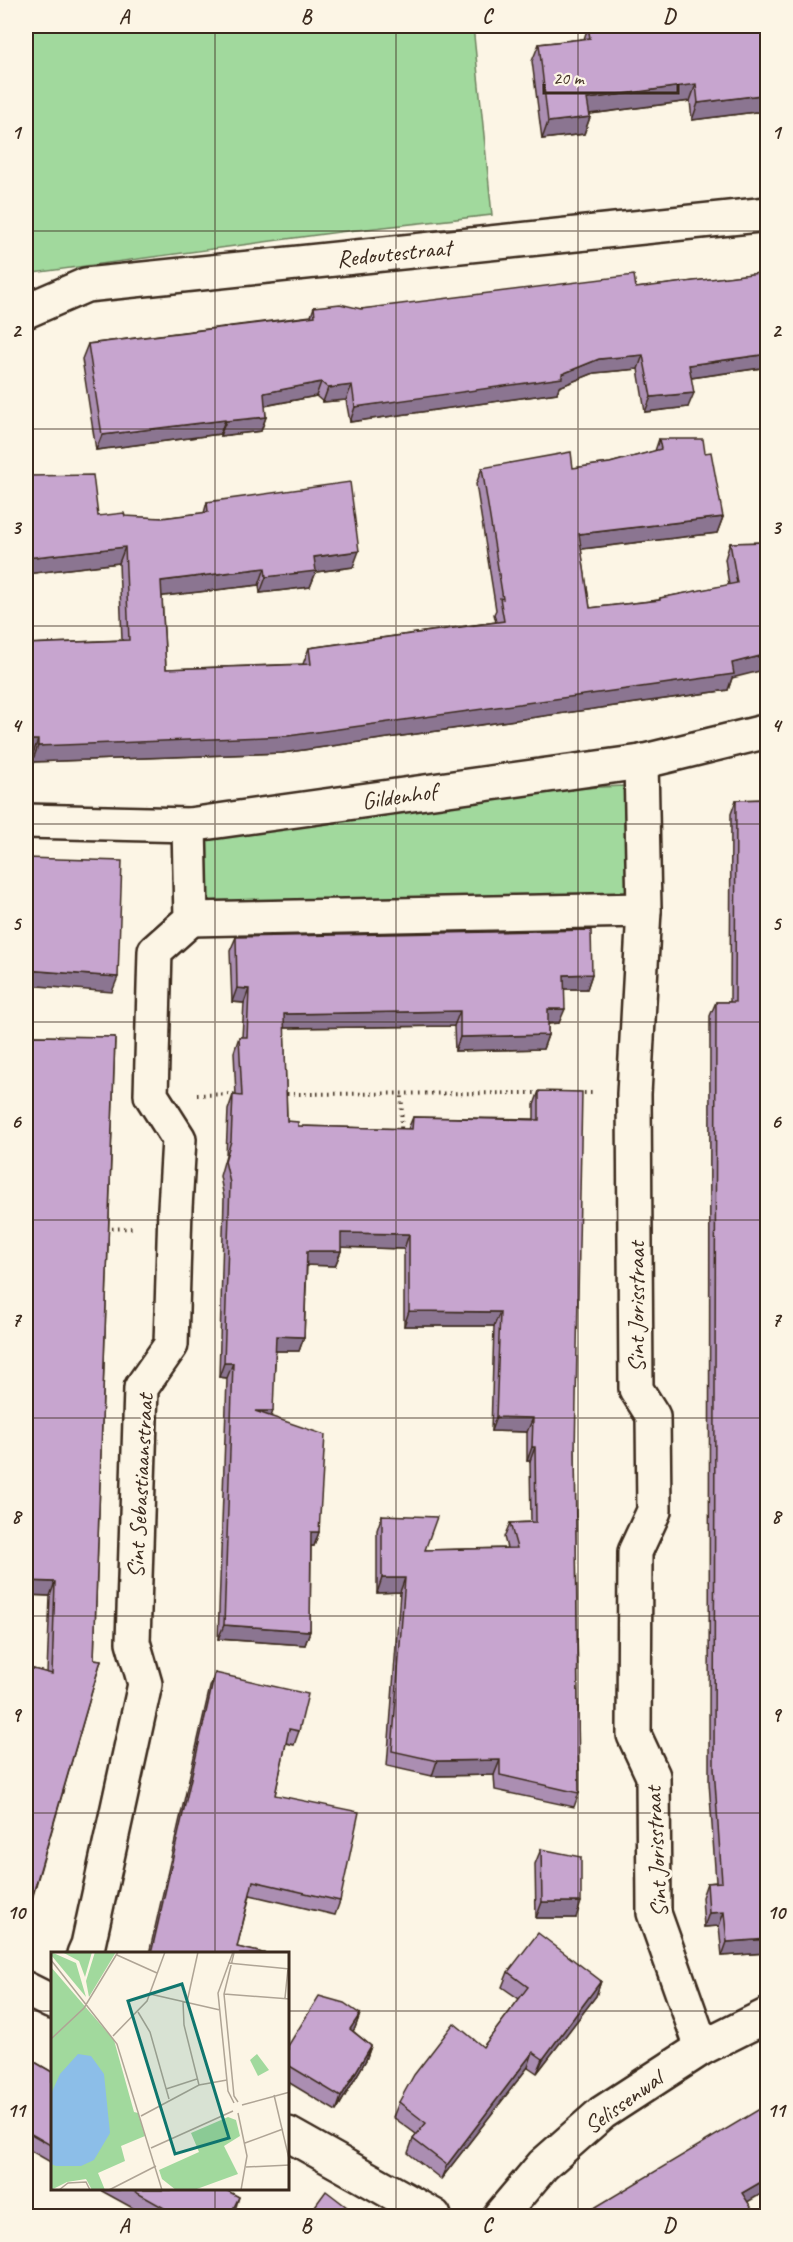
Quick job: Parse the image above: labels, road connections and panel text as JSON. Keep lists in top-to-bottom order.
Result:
{
  "streets": {
    "street": [
      "Redoutestraat",
      "Gildenhof",
      "Sint Jorisstraat",
      "Sint Sebastiaanstraat",
      "Selissenwal"
    ]
  },
  "crossings": [
    ["Gildenhof", "Sint Jorisstraat"],
    ["Sint Jorisstraat", "Selissenwal"]
  ],
  "scale_bar": "20 m",
  "grid": {
    "columns": [
      "A",
      "B",
      "C",
      "D"
    ],
    "rows": [
      "1",
      "2",
      "3",
      "4",
      "5",
      "6",
      "7",
      "8",
      "9",
      "10",
      "11"
    ]
  }
}
